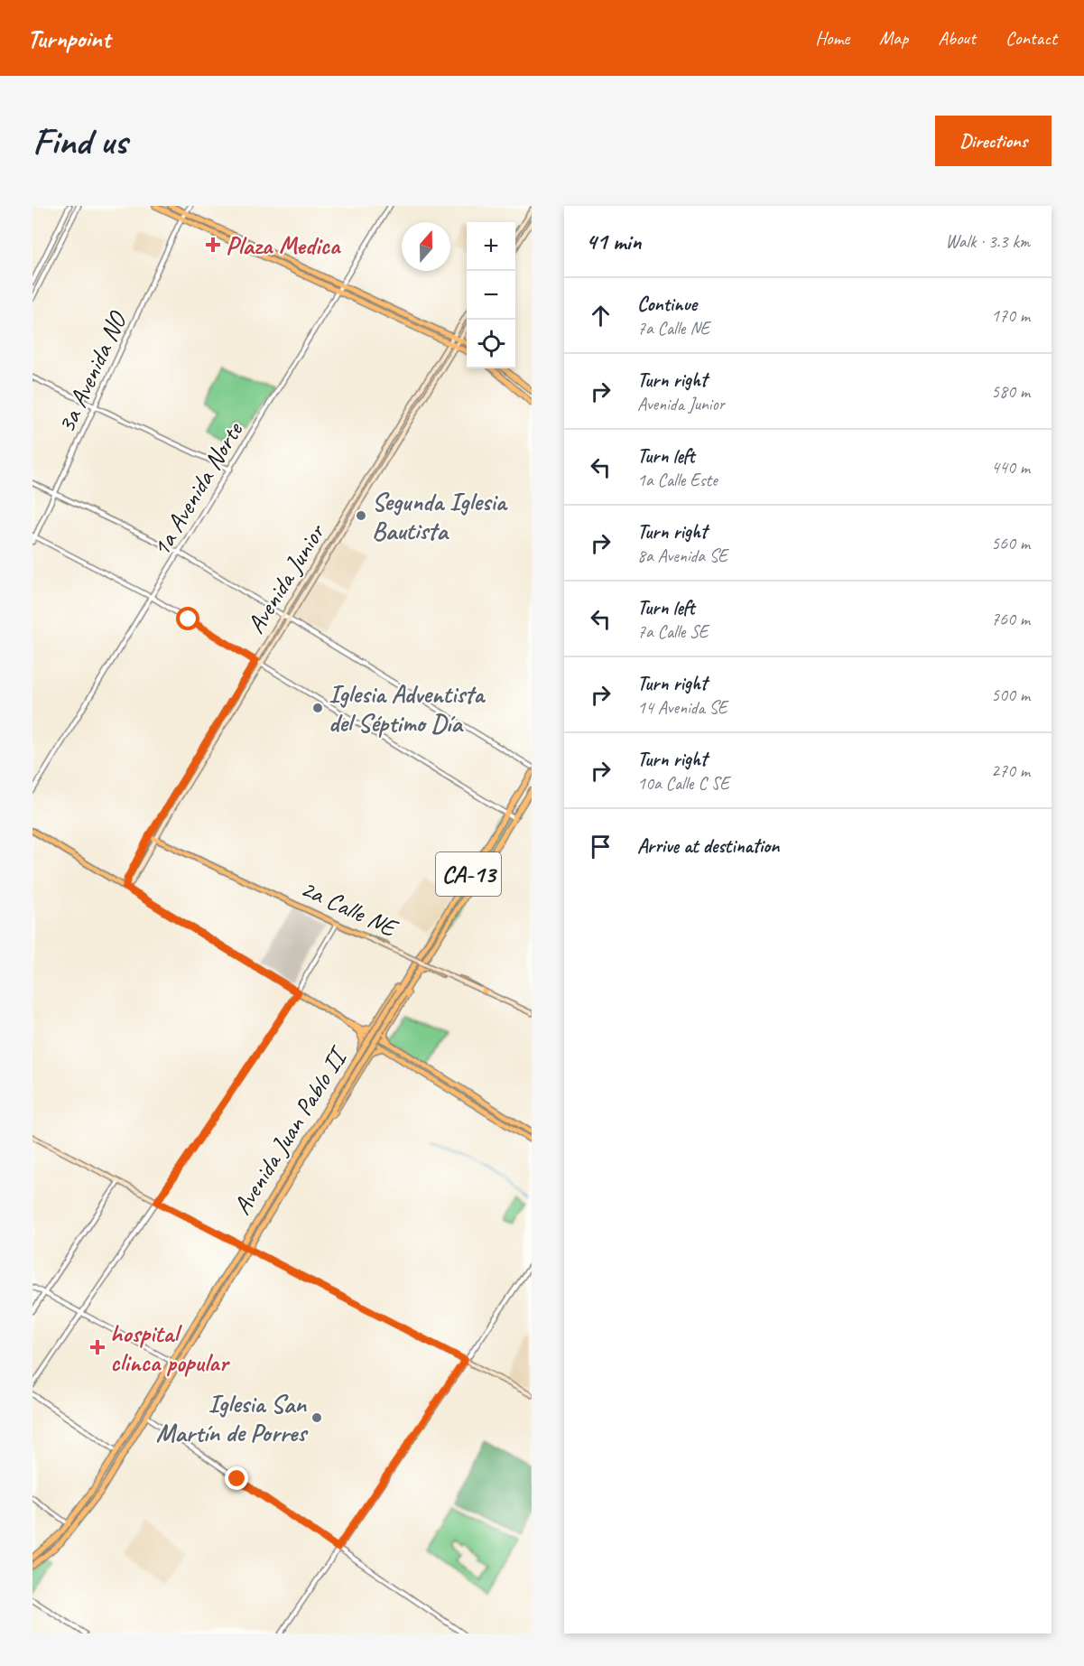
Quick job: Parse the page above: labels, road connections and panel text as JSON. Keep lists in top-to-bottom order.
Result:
{
  "streets": {
    "highway": ["CA-13", "Avenida Juan Pablo II"],
    "main road": ["Avenida Junior", "2a Calle NE"],
    "street": ["3a Avenida NO", "1a Avenida Norte"]
  },
  "crossings": [
    ["Avenida Junior", "2a Calle NE"]
  ],
  "places": {
    "health": ["Plaza Medica", "hospital clinca popular"],
    "other": ["Segunda Iglesia Bautista", "Iglesia Adventista del Séptimo Día", "Iglesia San Martín de Porres"]
  },
  "north": "top",
  "page": {
    "header": "Turnpoint",
    "nav": [
      "Home",
      "Map",
      "About",
      "Contact"
    ],
    "buttons": "Directions",
    "title": "Find us",
    "heading": ["41 min", "Walk · 3.3 km"],
    "map_buttons": ["+", "−"],
    "list": [
      ["Continue", "7a Calle NE", "170 m"],
      ["Turn right", "Avenida Junior", "580 m"],
      ["Turn left", "1a Calle Este", "440 m"],
      ["Turn right", "8a Avenida SE", "560 m"],
      ["Turn left", "7a Calle SE", "760 m"],
      ["Turn right", "14 Avenida SE", "500 m"],
      ["Turn right", "10a Calle C SE", "270 m"],
      "Arrive at destination"
    ]
  }
}
